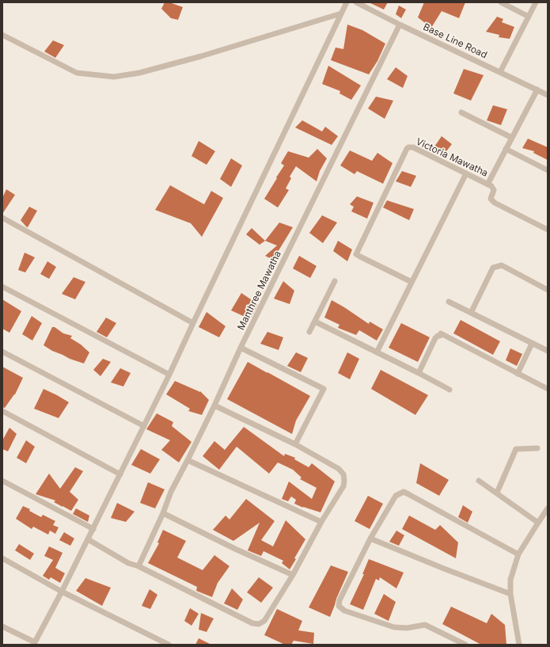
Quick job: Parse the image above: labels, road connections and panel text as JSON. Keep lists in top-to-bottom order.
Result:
{
  "streets": {
    "street": ["Base Line Road", "Victoria Mawatha", "Manthree Mawatha"]
  },
  "crossings": [
    ["Base Line Road", "Manthree Mawatha"]
  ]
}
